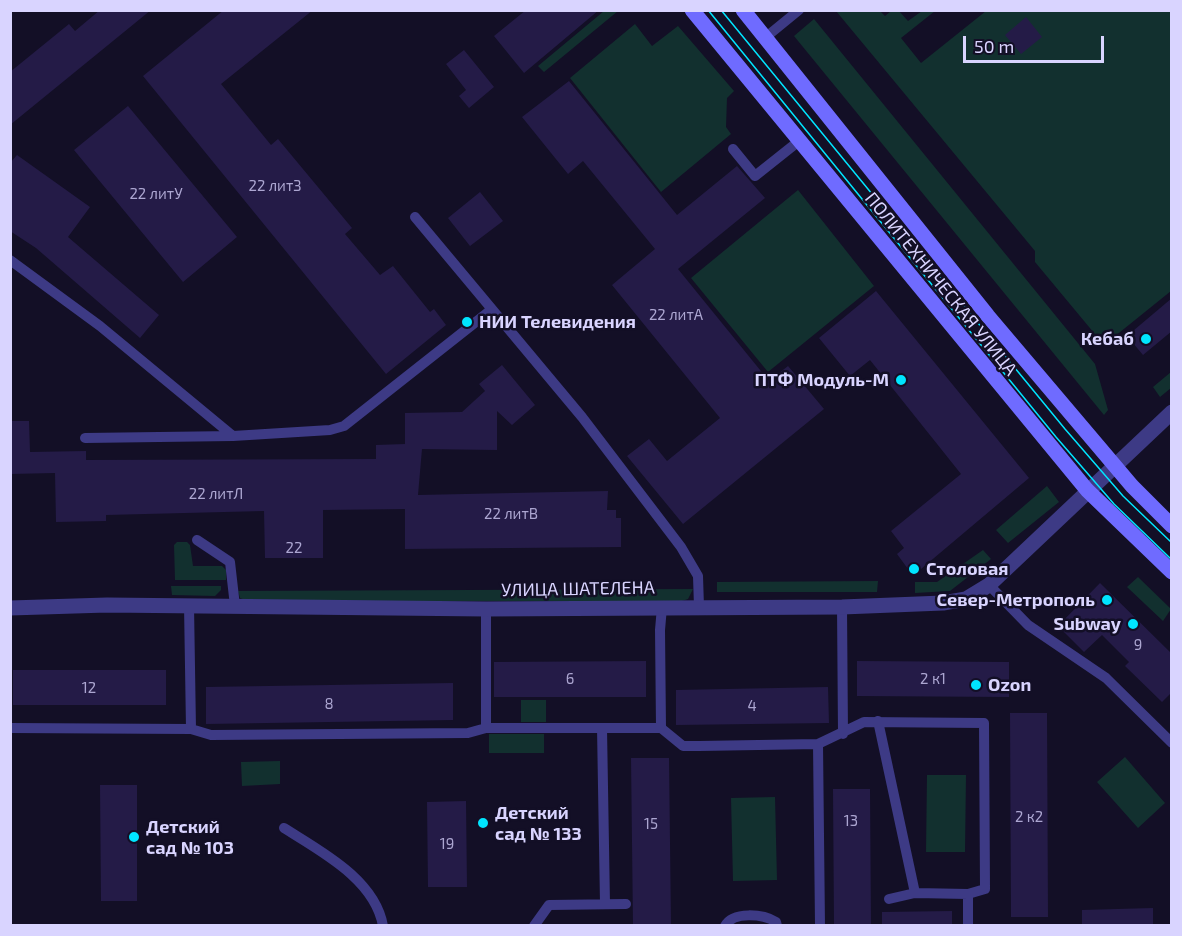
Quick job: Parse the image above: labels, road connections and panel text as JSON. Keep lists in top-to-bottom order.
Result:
{
  "streets": {
    "main road": ["ПОЛИТЕХНИЧЕСКАЯ УЛИЦА"],
    "street": ["УЛИЦА ШАТЕЛЕНА"]
  },
  "crossings": [
    ["ПОЛИТЕХНИЧЕСКАЯ УЛИЦА", "УЛИЦА ШАТЕЛЕНА"]
  ],
  "places": [
    "НИИ Телевидения",
    "Кебаб",
    "ПТФ Модуль-М",
    "Столовая",
    "Север-Метрополь",
    "Subway",
    "Ozon",
    "Детский сад № 133",
    "Детский сад № 103"
  ],
  "house_numbers": [
    "22 литЗ",
    "22 литУ",
    "22 литА",
    "22 литЛ",
    "22 литВ",
    "22",
    "9",
    "6",
    "2 к1",
    "12",
    "8",
    "4",
    "2 к2",
    "13",
    "15",
    "19"
  ],
  "scale_bar": "50 m"
}
